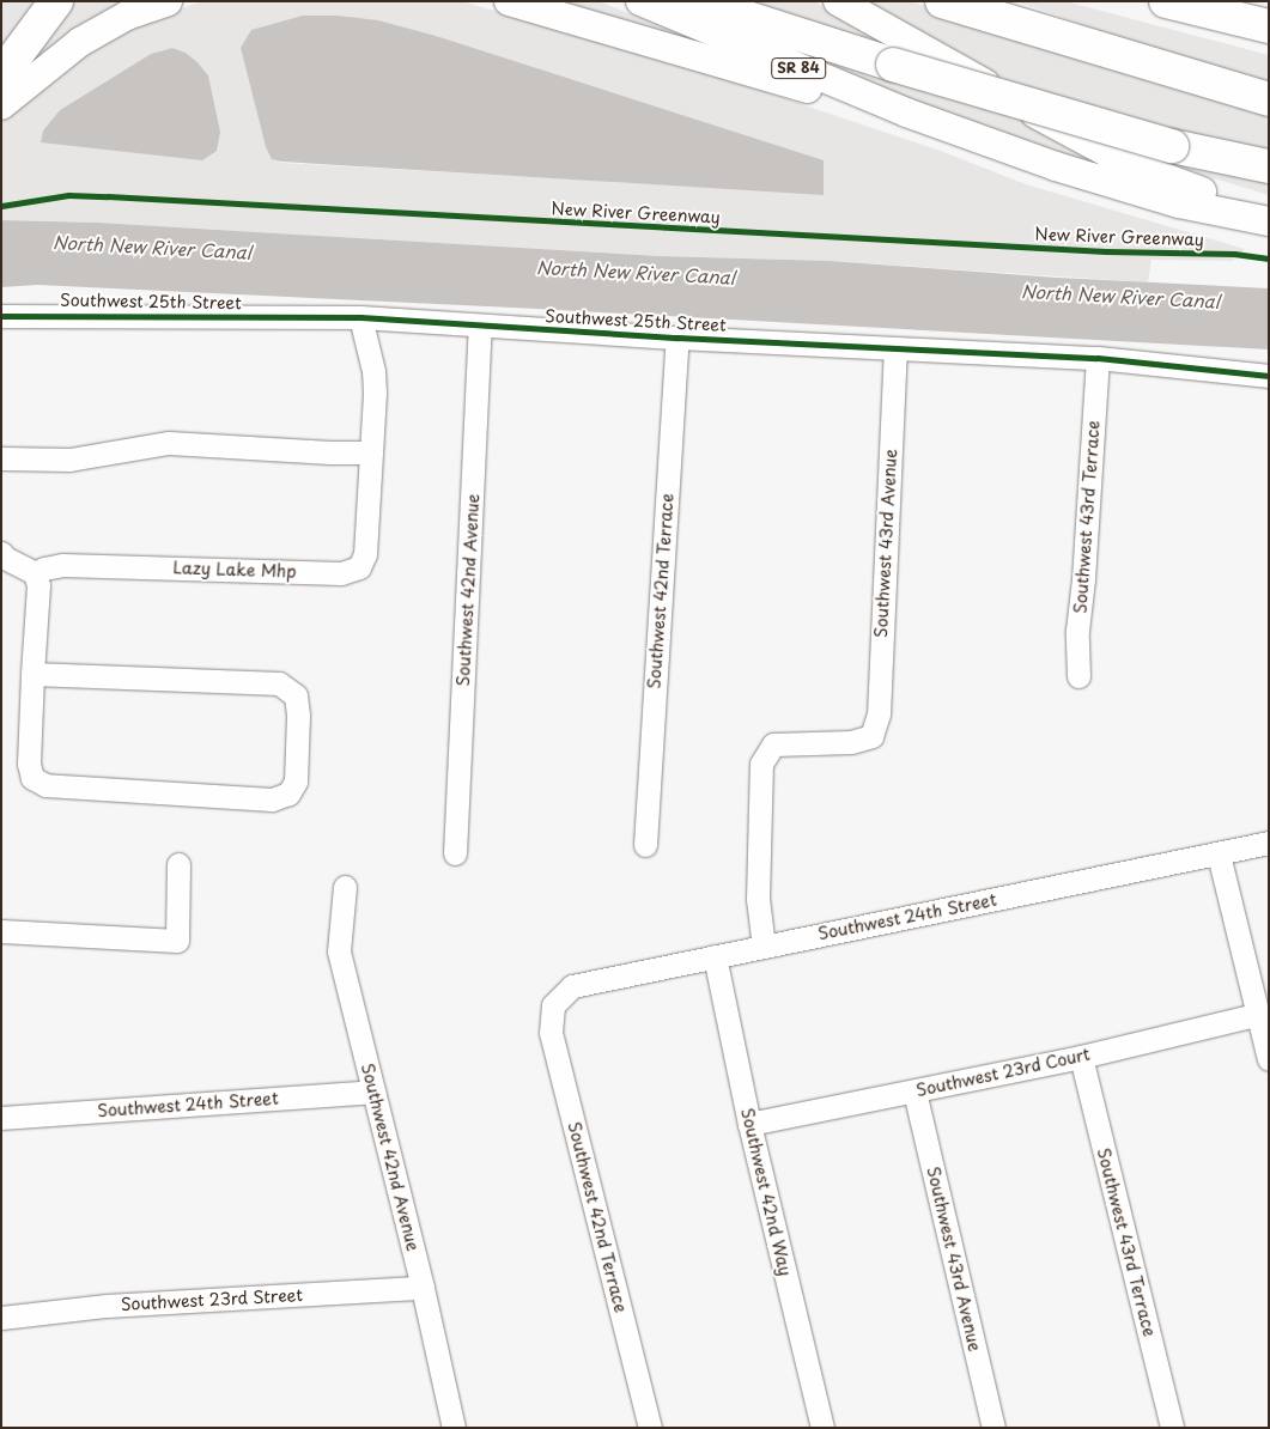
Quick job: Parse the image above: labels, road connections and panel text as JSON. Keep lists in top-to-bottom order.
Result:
{
  "streets": {
    "main road": ["SR 84"],
    "street": [
      "Southwest 25th Street",
      "Southwest 43rd Terrace",
      "Southwest 43rd Avenue",
      "Lazy Lake Mhp",
      "Southwest 42nd Avenue",
      "Southwest 42nd Terrace",
      "Southwest 24th Street",
      "Southwest 23rd Court",
      "Southwest 42nd Way",
      "Southwest 23rd Street"
    ],
    "cycle path": ["New River Greenway"]
  },
  "crossings": [
    ["Southwest 25th Street", "Southwest 43rd Terrace"],
    ["Southwest 25th Street", "Southwest 43rd Avenue"],
    ["Southwest 25th Street", "Lazy Lake Mhp"],
    ["Southwest 25th Street", "Southwest 42nd Avenue"],
    ["Southwest 25th Street", "Southwest 42nd Terrace"],
    ["Southwest 43rd Terrace", "Southwest 23rd Court"],
    ["Southwest 43rd Avenue", "Southwest 24th Street"],
    ["Southwest 43rd Avenue", "Southwest 23rd Court"],
    ["Southwest 42nd Avenue", "Southwest 24th Street"],
    ["Southwest 42nd Avenue", "Southwest 23rd Street"],
    ["Southwest 42nd Terrace", "Southwest 24th Street"],
    ["Southwest 24th Street", "Southwest 42nd Way"],
    ["Southwest 23rd Court", "Southwest 42nd Way"]
  ],
  "water": ["North New River Canal"]
}
